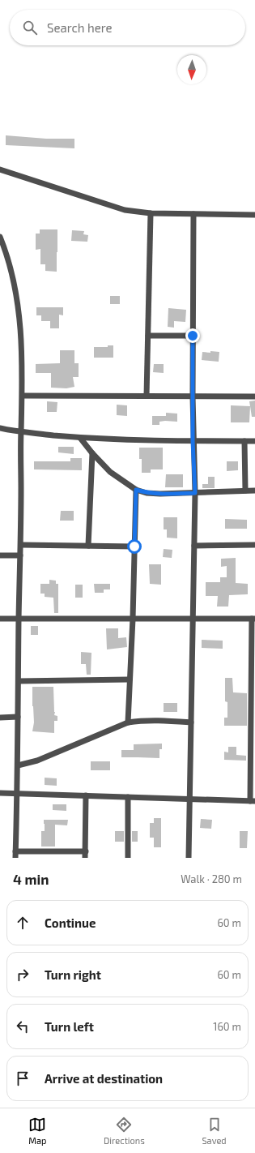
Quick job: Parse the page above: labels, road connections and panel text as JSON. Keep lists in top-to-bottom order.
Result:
{
  "north": "bottom",
  "page": {
    "search": "Search here",
    "heading": ["4 min", "Walk · 280 m"],
    "list": [
      ["Continue", "60 m"],
      ["Turn right", "60 m"],
      ["Turn left", "160 m"],
      "Arrive at destination"
    ],
    "nav": ["Map", "Directions", "Saved"]
  }
}
